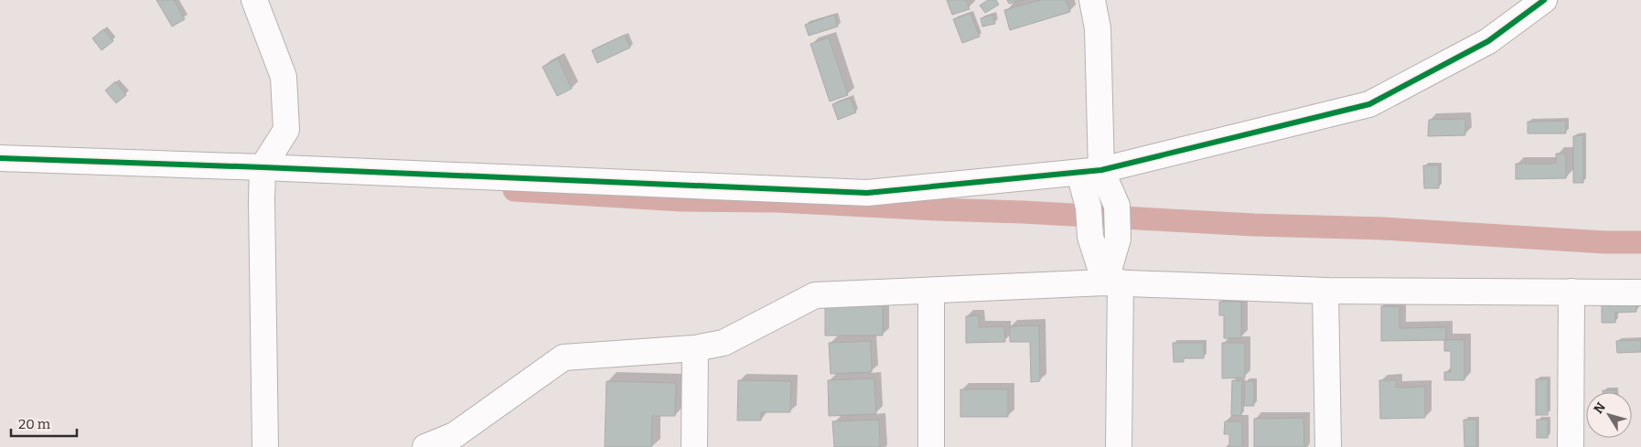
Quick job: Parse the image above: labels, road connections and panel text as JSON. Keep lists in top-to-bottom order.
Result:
{
  "scale_bar": "20 m",
  "north": "top left"
}
